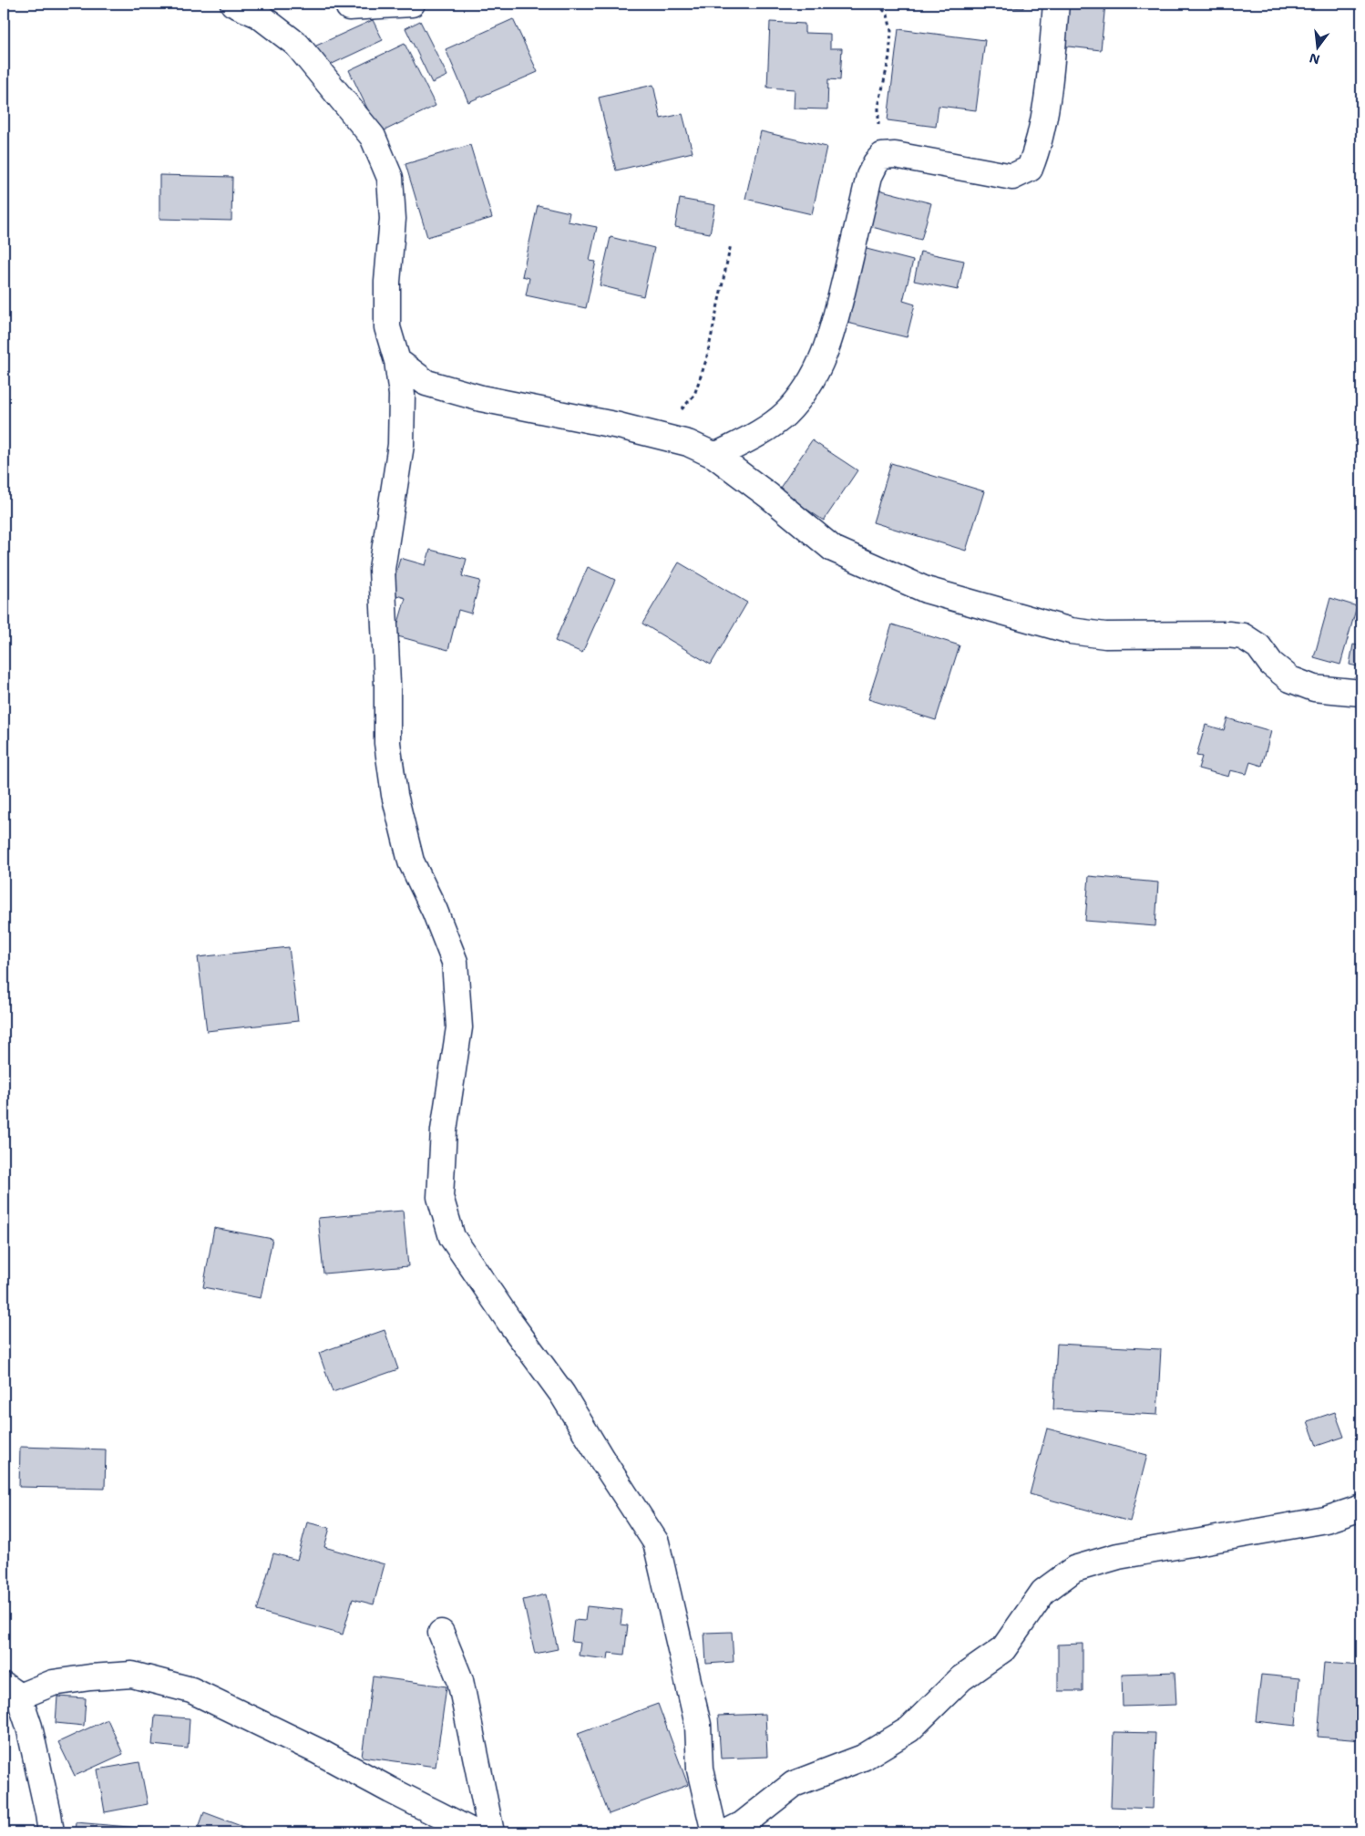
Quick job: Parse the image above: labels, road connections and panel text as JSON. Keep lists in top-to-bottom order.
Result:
{
  "north": "bottom"
}
